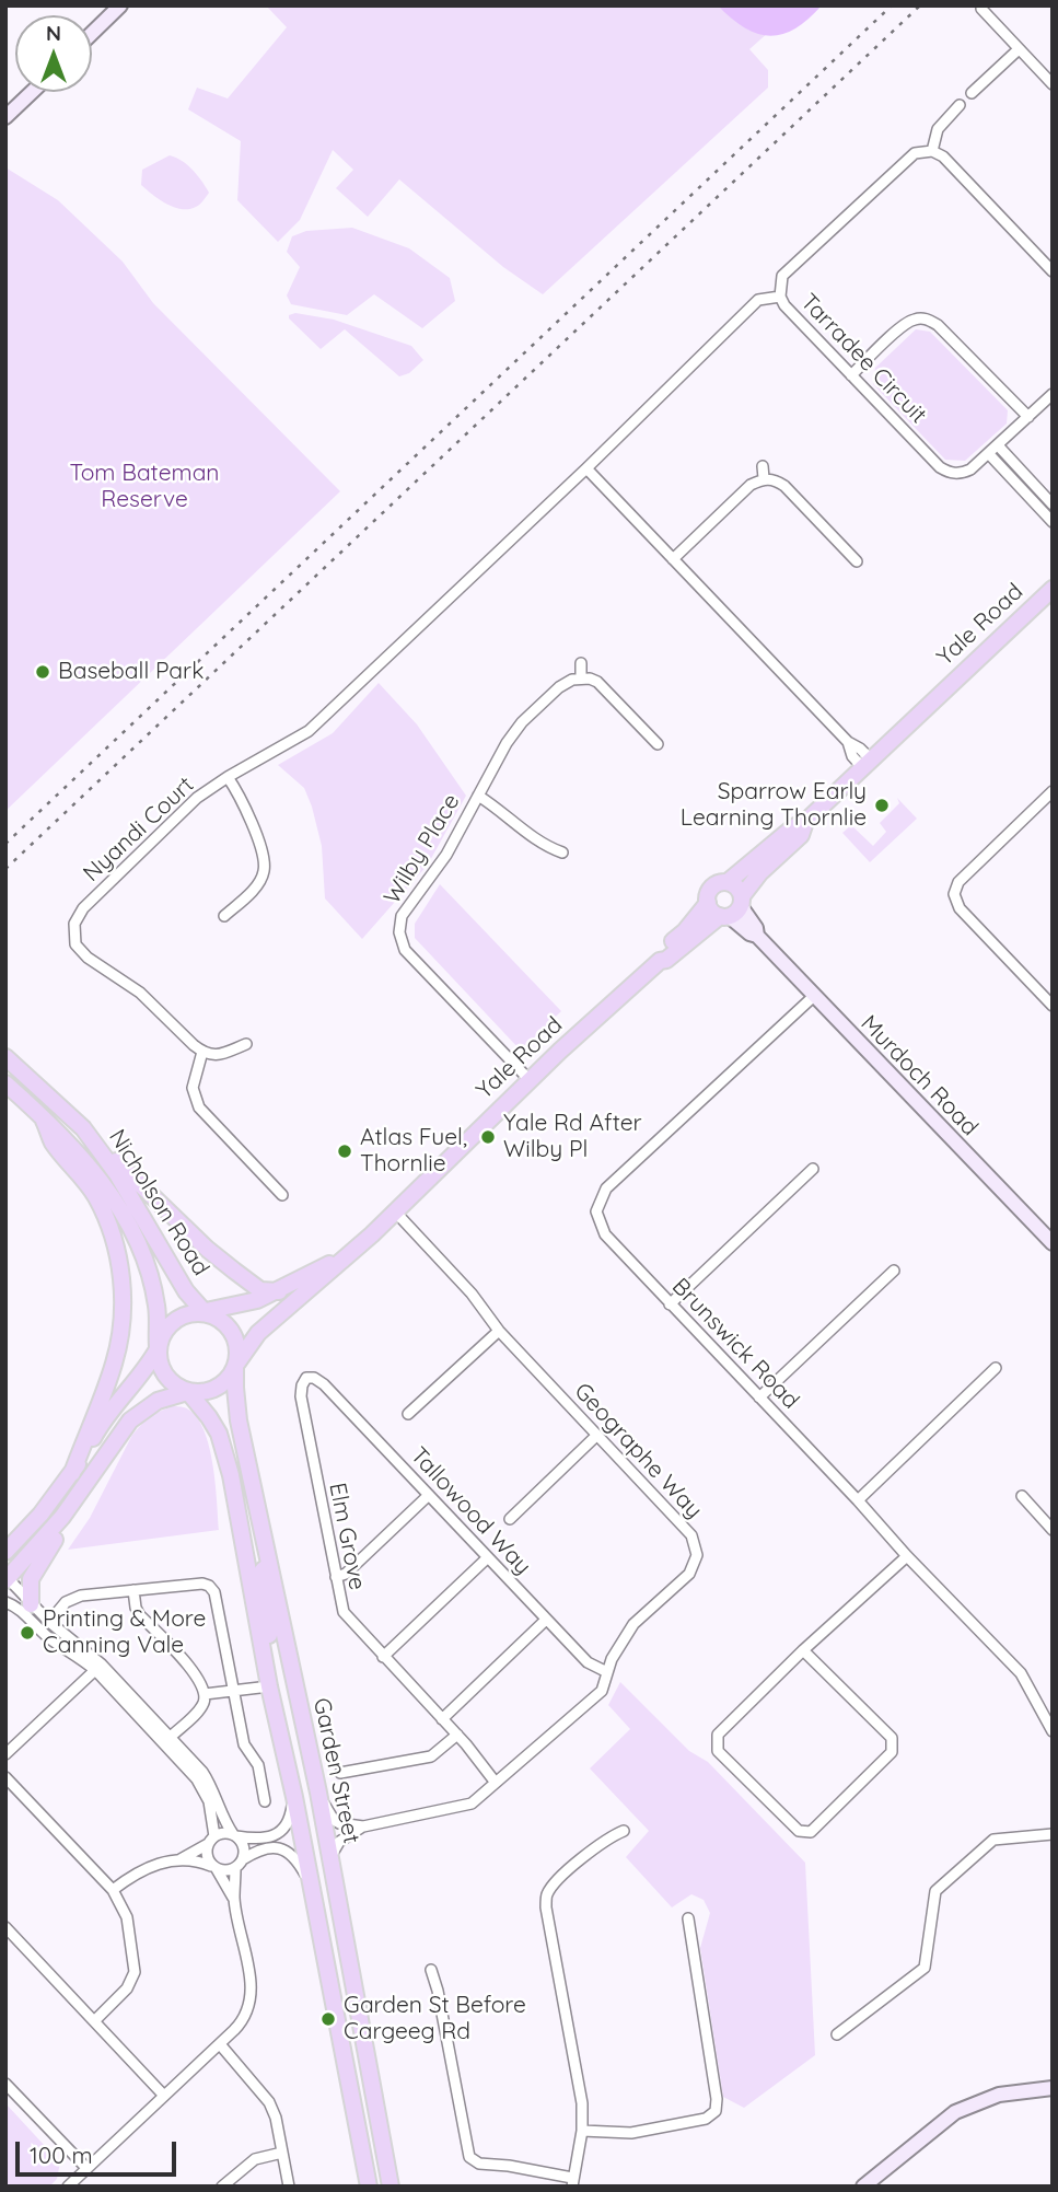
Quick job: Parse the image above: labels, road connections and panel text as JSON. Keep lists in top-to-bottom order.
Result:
{
  "streets": {
    "main road": [
      "Yale Road",
      "Murdoch Road",
      "Nicholson Road",
      "Garden Street"
    ],
    "street": [
      "Tarradee Circuit",
      "Nyandi Court",
      "Wilby Place",
      "Brunswick Road",
      "Geographe Way",
      "Tallowood Way",
      "Elm Grove"
    ]
  },
  "crossings": [
    ["Tarradee Circuit", "Nyandi Court"],
    ["Yale Road", "Wilby Place"],
    ["Yale Road", "Murdoch Road"],
    ["Yale Road", "Nicholson Road"],
    ["Yale Road", "Geographe Way"],
    ["Yale Road", "Garden Street"],
    ["Murdoch Road", "Brunswick Road"],
    ["Nicholson Road", "Garden Street"],
    ["Geographe Way", "Tallowood Way"],
    ["Geographe Way", "Elm Grove"],
    ["Geographe Way", "Garden Street"],
    ["Tallowood Way", "Elm Grove"]
  ],
  "parks": ["Tom Bateman Reserve"],
  "places": [
    "Baseball Park",
    "Sparrow Early Learning Thornlie",
    "Yale Rd After Wilby Pl",
    "Atlas Fuel, Thornlie",
    "Printing & More Canning Vale",
    "Garden St Before Cargeeg Rd"
  ],
  "scale_bar": "100 m",
  "north": "top"
}
